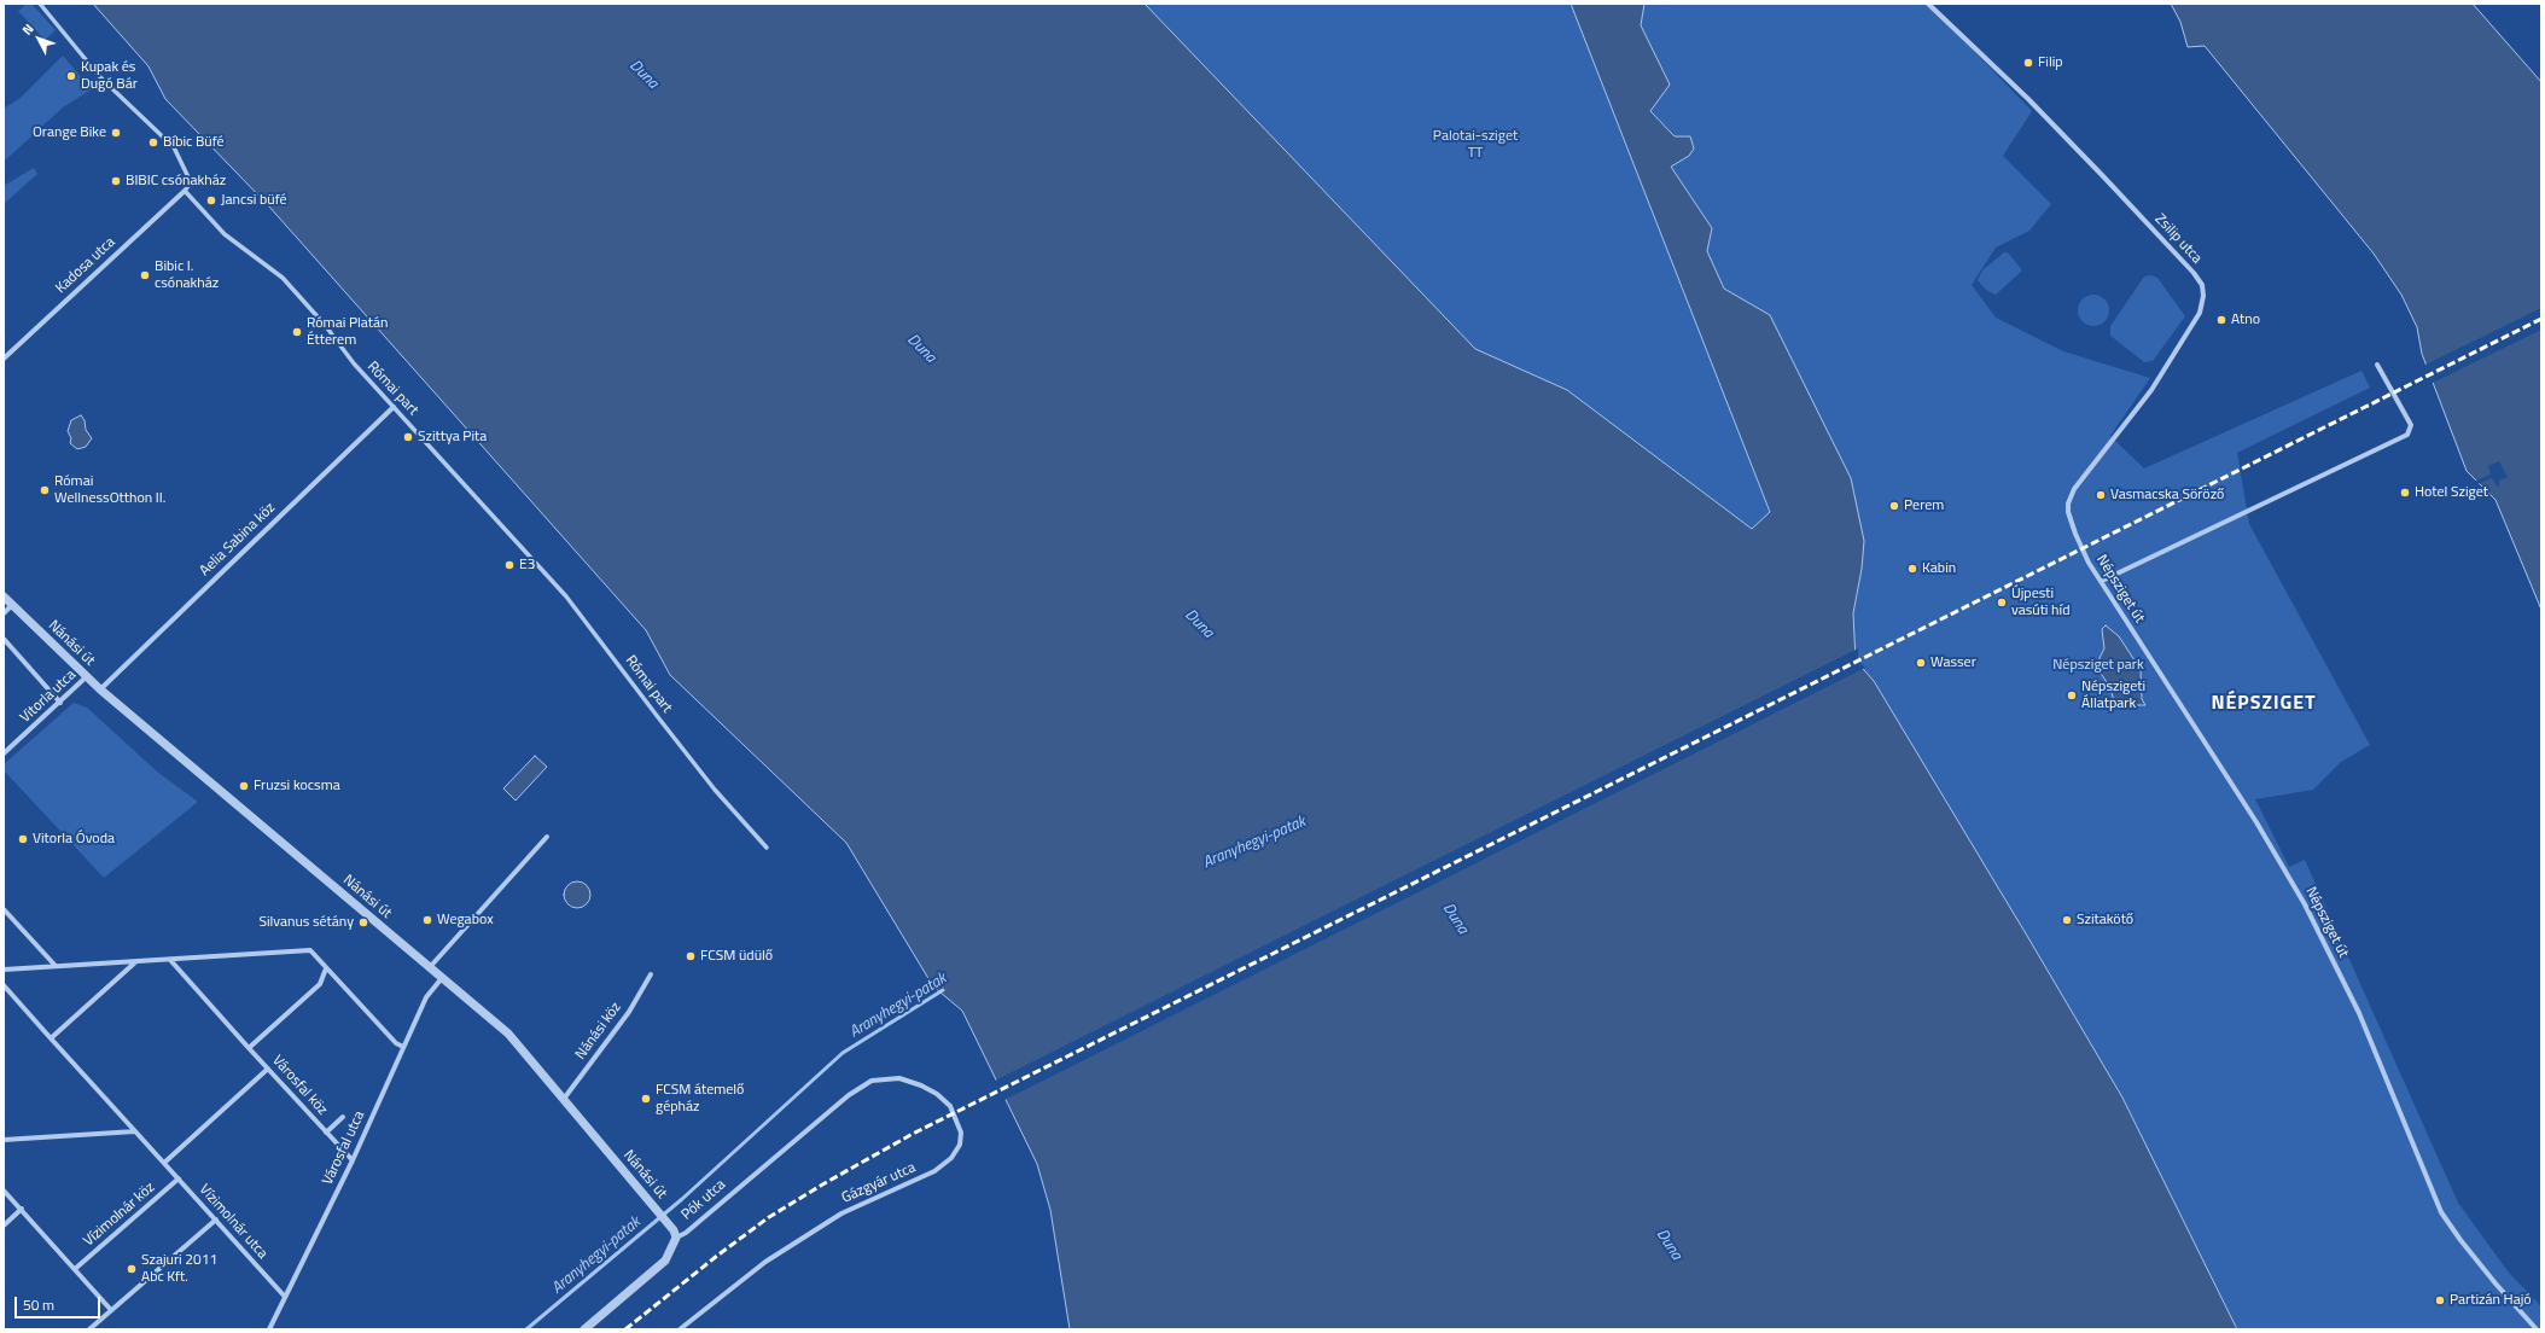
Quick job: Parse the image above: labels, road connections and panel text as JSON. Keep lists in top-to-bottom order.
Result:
{
  "streets": {
    "street": [
      "Zsilip utca",
      "Kadosa utca",
      "Római part",
      "Aelia Sabina köz",
      "Népsziget út",
      "Nánási út",
      "Vitorla utca",
      "Nánási köz",
      "Városfal köz",
      "Városfal utca",
      "Gázgyár utca",
      "Pók utca",
      "Vízimolnár köz",
      "Vízimolnár utca"
    ]
  },
  "crossings": [
    ["Zsilip utca", "Népsziget út"],
    ["Kadosa utca", "Római part"],
    ["Római part", "Aelia Sabina köz"],
    ["Aelia Sabina köz", "Nánási út"],
    ["Nánási út", "Vitorla utca"],
    ["Nánási út", "Nánási köz"],
    ["Nánási út", "Városfal utca"],
    ["Nánási út", "Pók utca"],
    ["Városfal köz", "Városfal utca"],
    ["Városfal utca", "Vízimolnár utca"],
    ["Gázgyár utca", "Pók utca"],
    ["Vízimolnár köz", "Vízimolnár utca"]
  ],
  "districts": ["NÉPSZIGET"],
  "water": ["Duna", "Aranyhegyi-patak"],
  "parks": ["Palotai-sziget TT", "Népsziget park"],
  "places": [
    "Filip",
    "Kupak és Dugó Bár",
    "Orange Bike",
    "Bíbic Büfé",
    "BIBIC csónakház",
    "Jancsi büfé",
    "Bibic I. csónakház",
    "Atno",
    "Római Platán Étterem",
    "Szittya Pita",
    "Római WellnessOtthon II.",
    "Hotel Sziget",
    "Vasmacska Söröző",
    "Perem",
    "E3",
    "Kabin",
    "Újpesti vasúti híd",
    "Wasser",
    "Népszigeti Állatpark",
    "Fruzsi kocsma",
    "Vitorla Óvoda",
    "Wegabox",
    "Szitakötő",
    "Silvanus sétány",
    "FCSM üdülő",
    "FCSM átemelő gépház",
    "Szajuri 2011 Abc Kft.",
    "Partizán Hajó"
  ],
  "scale_bar": "50 m",
  "north": "top left"
}
